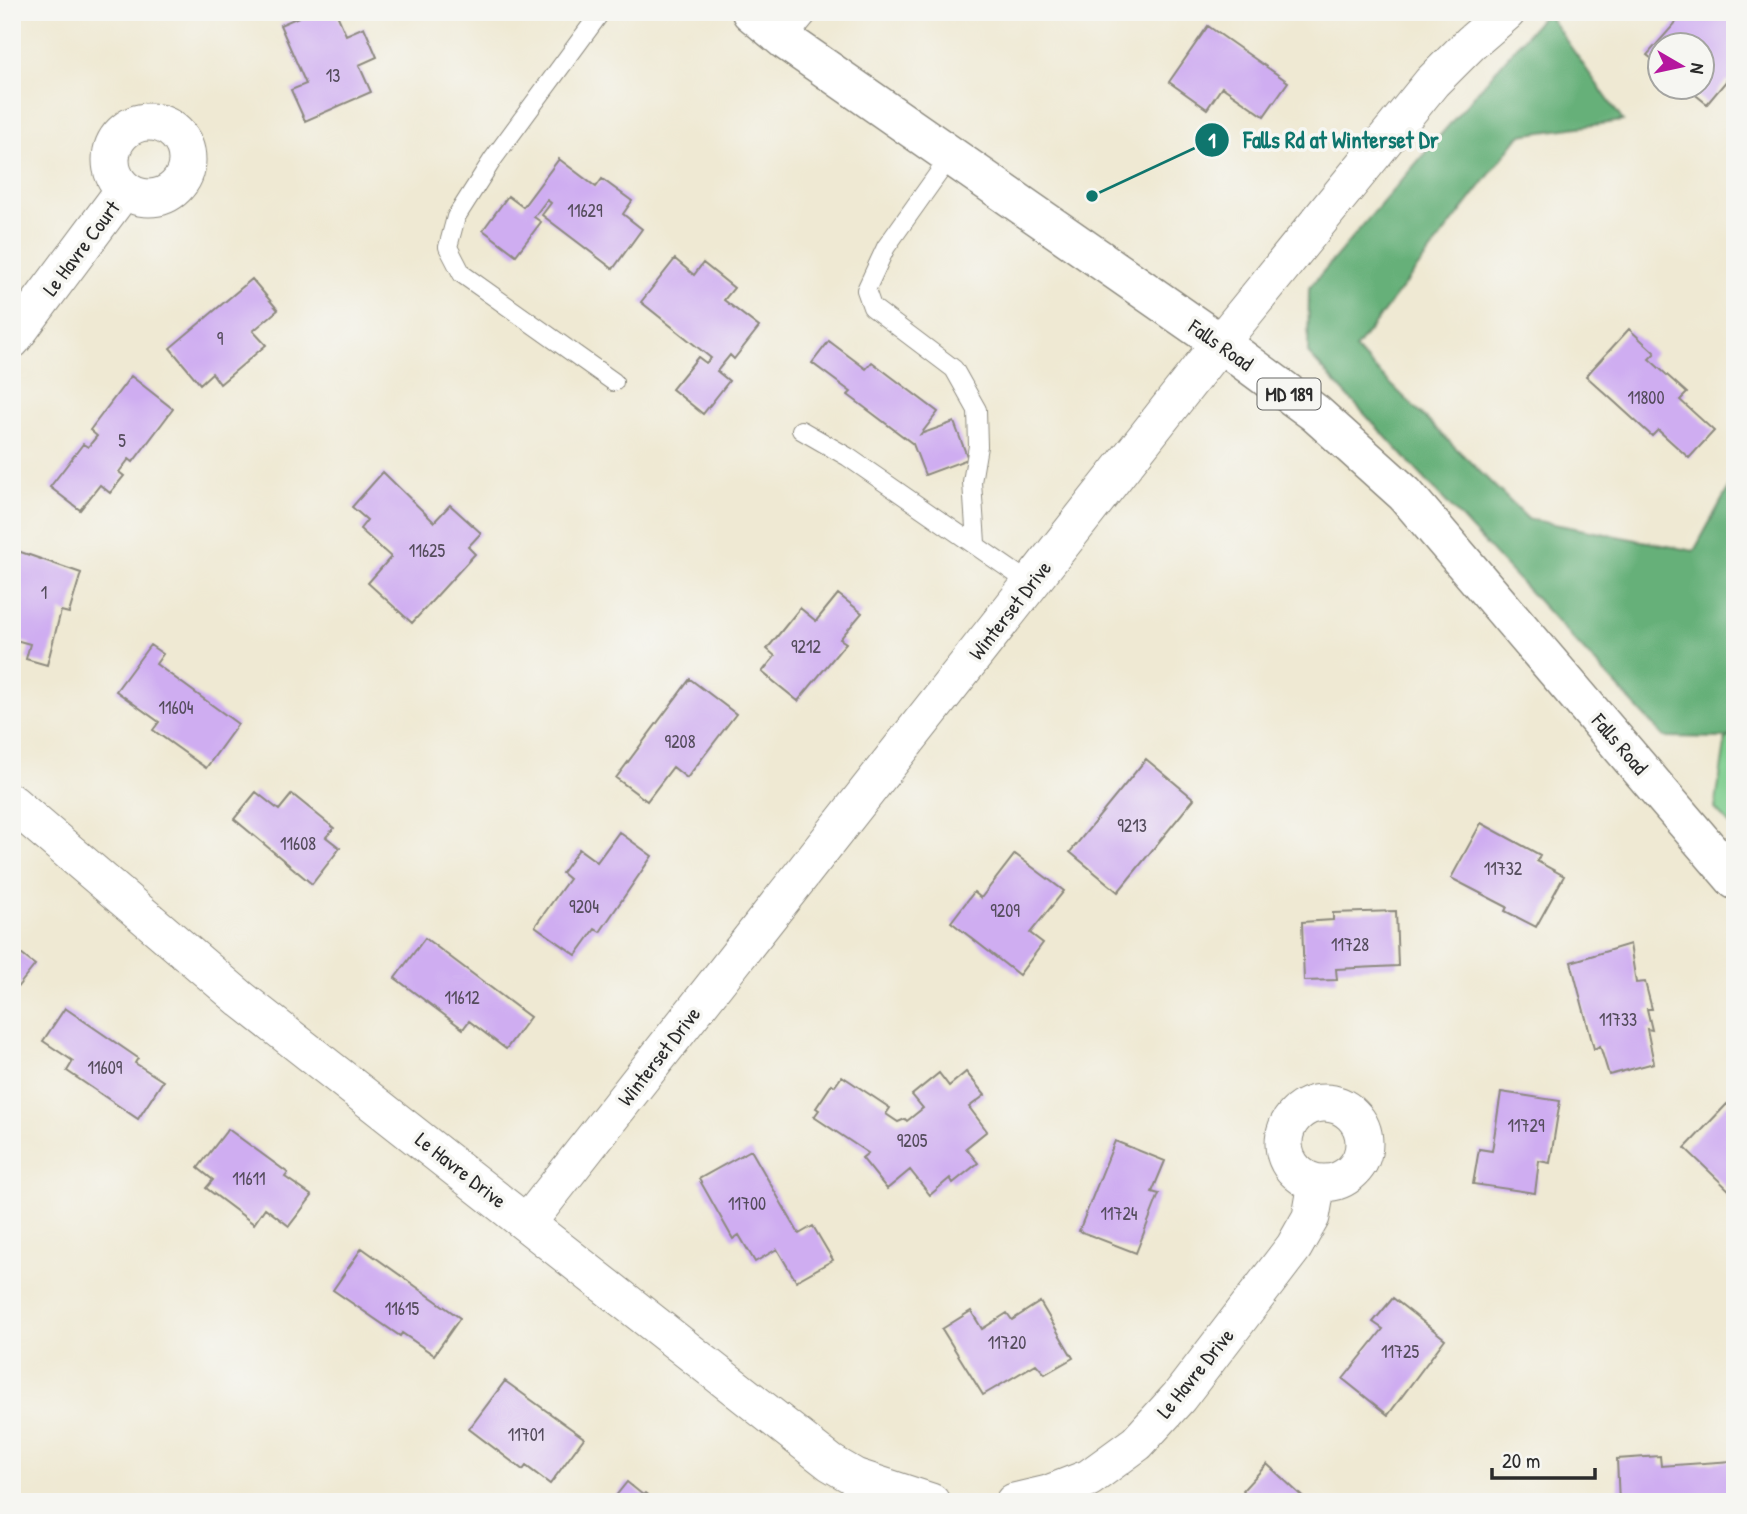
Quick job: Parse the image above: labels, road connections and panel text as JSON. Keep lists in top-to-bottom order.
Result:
{
  "streets": {
    "main road": ["Falls Road", "MD 189"],
    "street": ["Le Havre Court", "Winterset Drive", "Le Havre Drive"]
  },
  "crossings": [
    ["Falls Road", "Winterset Drive"],
    ["Winterset Drive", "Le Havre Drive"]
  ],
  "places": ["Falls Rd at Winterset Dr"],
  "house_numbers": [
    "13",
    "11629",
    "9",
    "11800",
    "5",
    "11625",
    "1",
    "9212",
    "11604",
    "9208",
    "9213",
    "11608",
    "11732",
    "9204",
    "9209",
    "11728",
    "11612",
    "11733",
    "11609",
    "11729",
    "9205",
    "11611",
    "11700",
    "11724",
    "11615",
    "11720",
    "11725",
    "11701"
  ],
  "scale_bar": "20 m",
  "north": "right"
}
